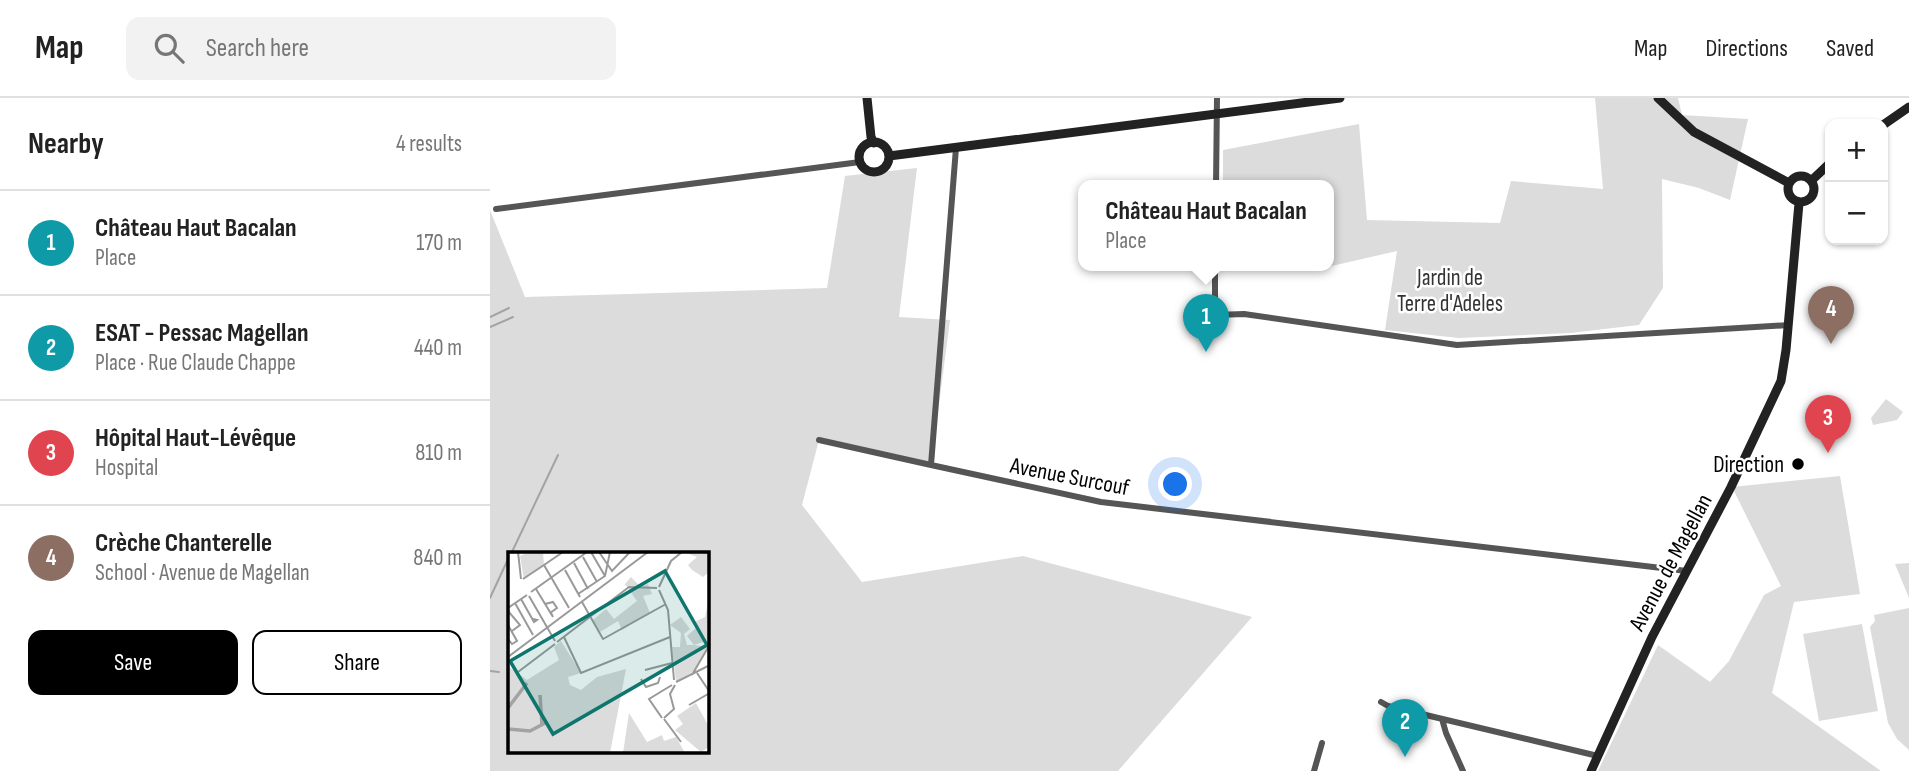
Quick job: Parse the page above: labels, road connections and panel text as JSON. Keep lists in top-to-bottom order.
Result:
{
  "streets": {
    "street": ["Avenue Surcouf", "Avenue de Magellan"]
  },
  "crossings": [
    ["Avenue Surcouf", "Avenue de Magellan"]
  ],
  "parks": ["Jardin de Terre d'Adeles"],
  "places": ["Direction"],
  "page": {
    "header": "Map",
    "search": "Search here",
    "nav": ["Map", "Directions", "Saved"],
    "heading": ["Nearby", "4 results"],
    "map_buttons": ["+", "−"],
    "popup": ["Château Haut Bacalan", "Place"],
    "list": [
      {
        "mark": "1",
        "name": "Château Haut Bacalan",
        "note": "Place",
        "value": "170 m"
      },
      {
        "mark": "2",
        "name": "ESAT - Pessac Magellan",
        "note": "Place · Rue Claude Chappe",
        "value": "440 m"
      },
      {
        "mark": "3",
        "name": "Hôpital Haut-Lévêque",
        "note": "Hospital",
        "value": "810 m"
      },
      {
        "mark": "4",
        "name": "Crèche Chanterelle",
        "note": "School · Avenue de Magellan",
        "value": "840 m"
      }
    ],
    "pins": [
      "4",
      "1",
      "3",
      "2"
    ],
    "buttons": ["Save", "Share"]
  }
}
